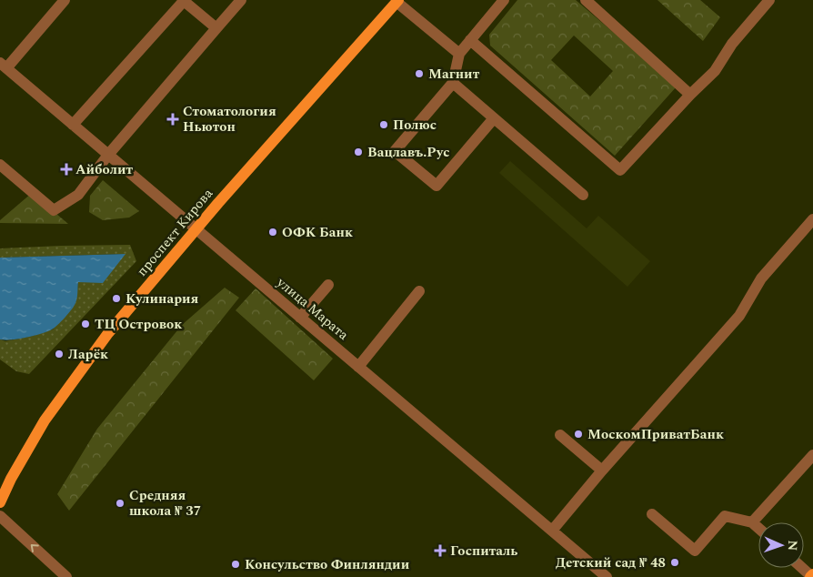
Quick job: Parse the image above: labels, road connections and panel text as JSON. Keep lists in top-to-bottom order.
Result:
{
  "streets": {
    "main road": ["проспект Кирова"],
    "street": ["улица Марата"]
  },
  "crossings": [
    ["проспект Кирова", "улица Марата"]
  ],
  "places": {
    "other": [
      "Магнит",
      "Полюс",
      "Вацлавъ.Рус",
      "ОФК Банк",
      "Кулинария",
      "ТЦ Островок",
      "Ларёк",
      "МоскомПриватБанк",
      "Средняя школа № 37",
      "Детский сад № 48",
      "Консульство Финляндии"
    ],
    "health": ["Стоматология Ньютон", "Айболит", "Госпиталь"]
  },
  "north": "right"
}
